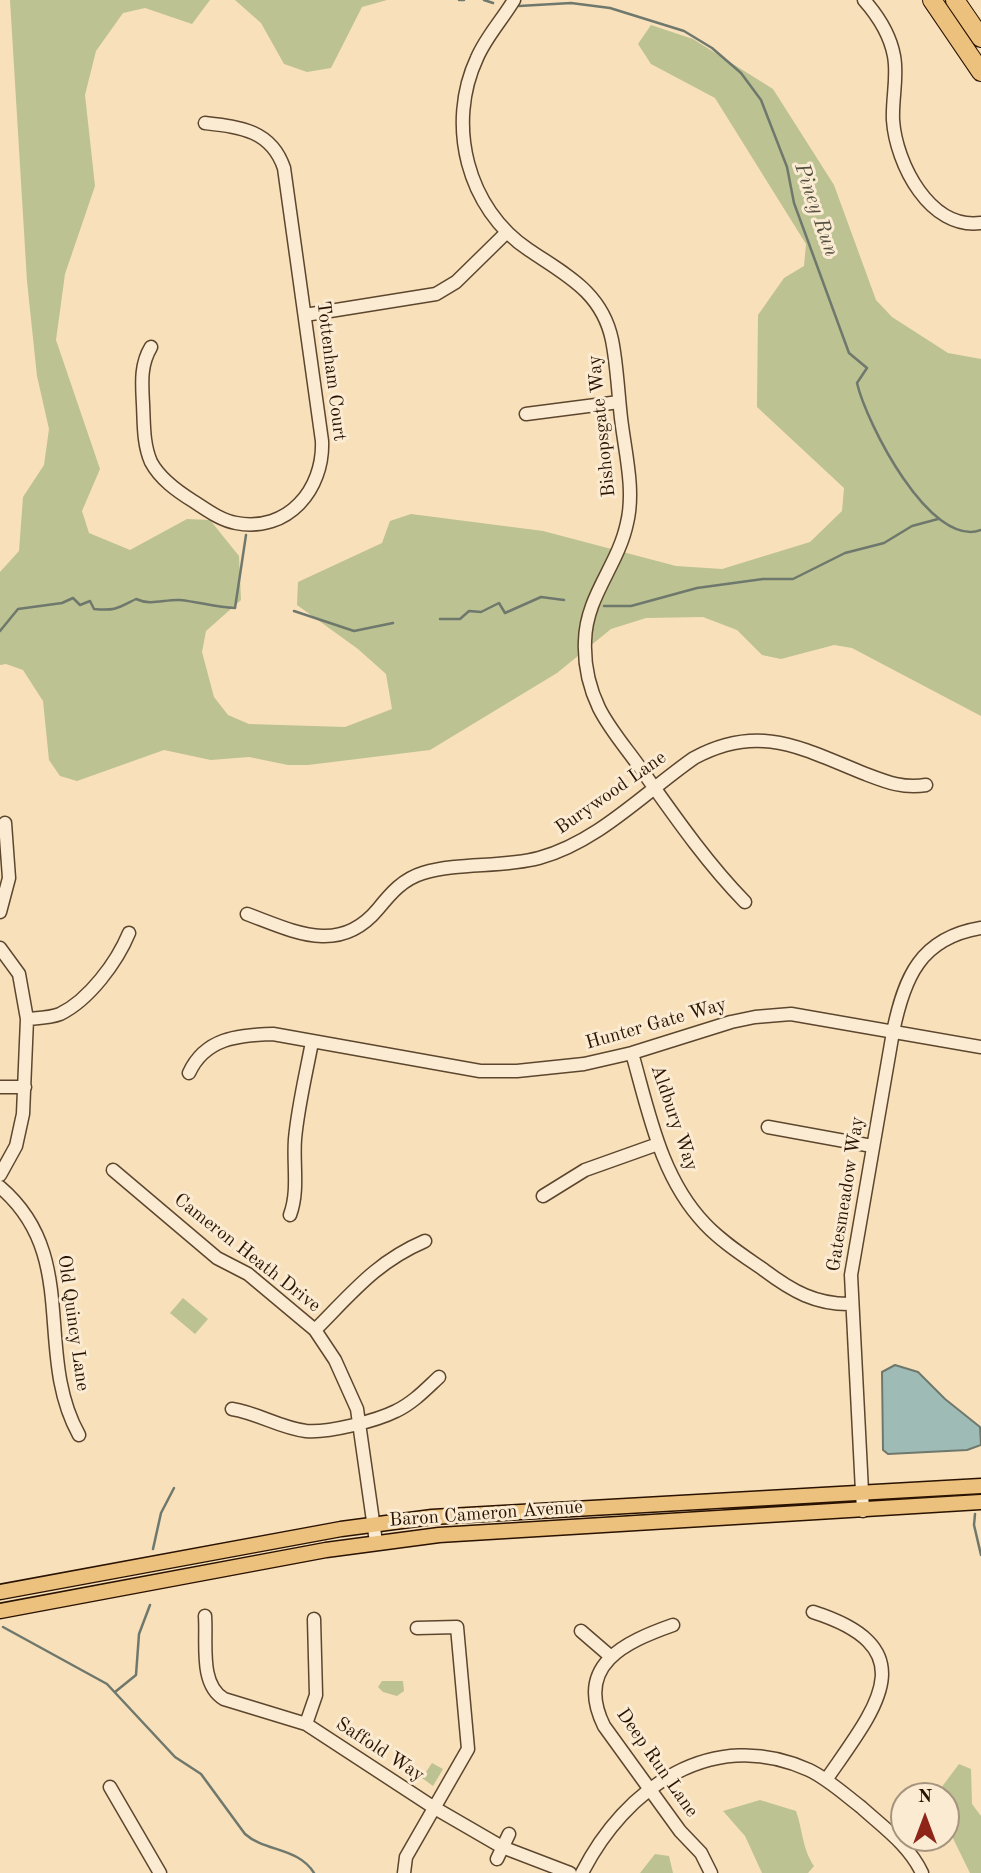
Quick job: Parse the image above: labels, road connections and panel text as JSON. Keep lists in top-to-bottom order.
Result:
{
  "streets": {
    "main road": ["Baron Cameron Avenue"],
    "street": [
      "Tottenham Court",
      "Bishopsgate Way",
      "Burywood Lane",
      "Hunter Gate Way",
      "Aldbury Way",
      "Gatesmeadow Way",
      "Cameron Heath Drive",
      "Old Quincy Lane",
      "Saffold Way",
      "Deep Run Lane"
    ]
  },
  "crossings": [
    ["Bishopsgate Way", "Burywood Lane"],
    ["Hunter Gate Way", "Aldbury Way"],
    ["Hunter Gate Way", "Gatesmeadow Way"],
    ["Aldbury Way", "Gatesmeadow Way"],
    ["Gatesmeadow Way", "Baron Cameron Avenue"],
    ["Cameron Heath Drive", "Baron Cameron Avenue"]
  ],
  "water": ["Piney Run"],
  "north": "top"
}
